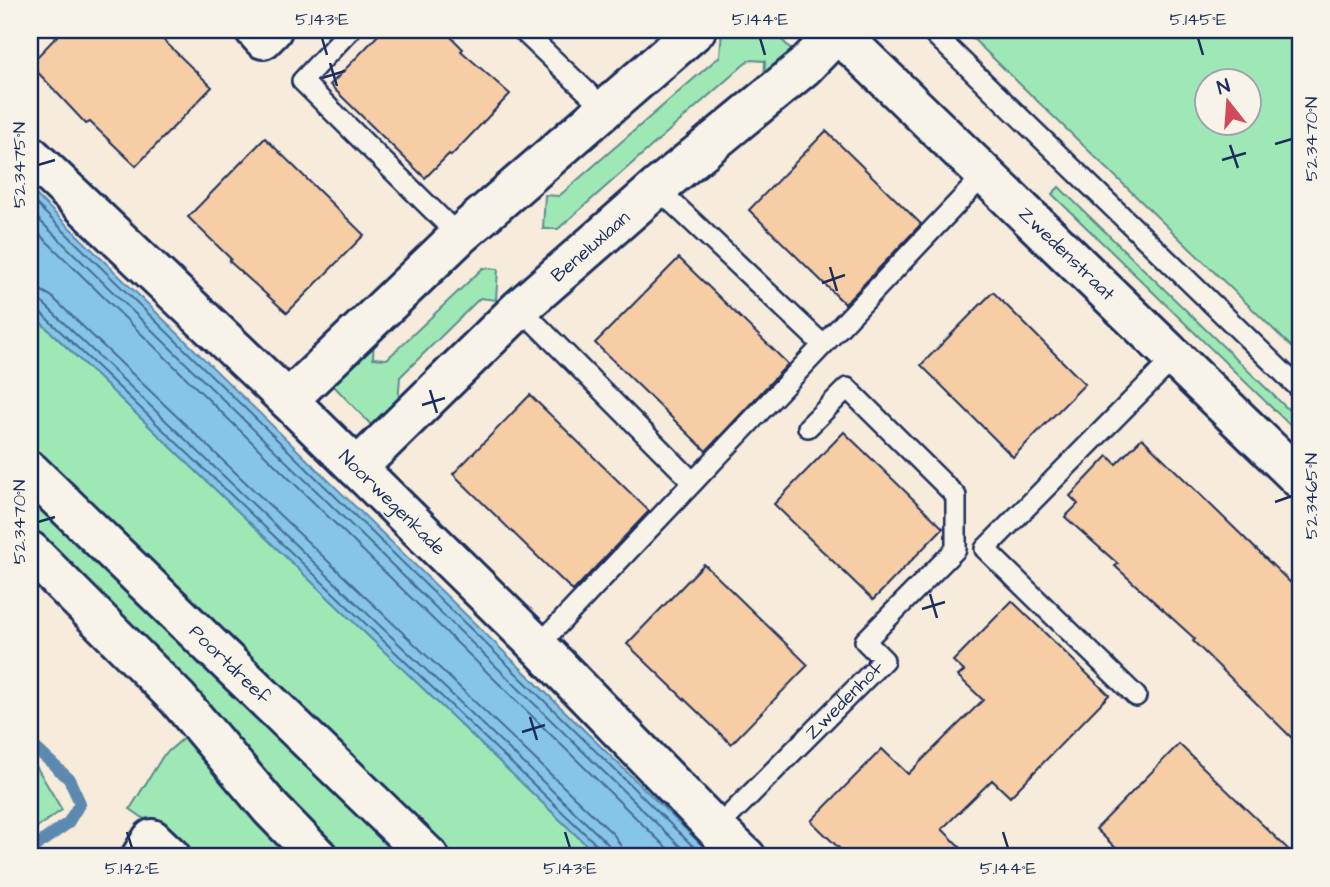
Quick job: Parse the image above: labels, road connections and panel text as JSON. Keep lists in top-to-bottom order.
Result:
{
  "streets": {
    "street": [
      "Beneluxlaan",
      "Zwedenstraat",
      "Noorwegenkade",
      "Poortdreef"
    ],
    "lane": ["Zwedenhof"]
  },
  "crossings": [
    ["Beneluxlaan", "Zwedenstraat"],
    ["Beneluxlaan", "Noorwegenkade"],
    ["Noorwegenkade", "Zwedenhof"]
  ],
  "north": "top",
  "coordinates": [
    "5.143°E",
    "5.144°E",
    "5.145°E",
    "52.3470°N",
    "52.3475°N",
    "52.3465°N",
    "5.142°E"
  ]
}
